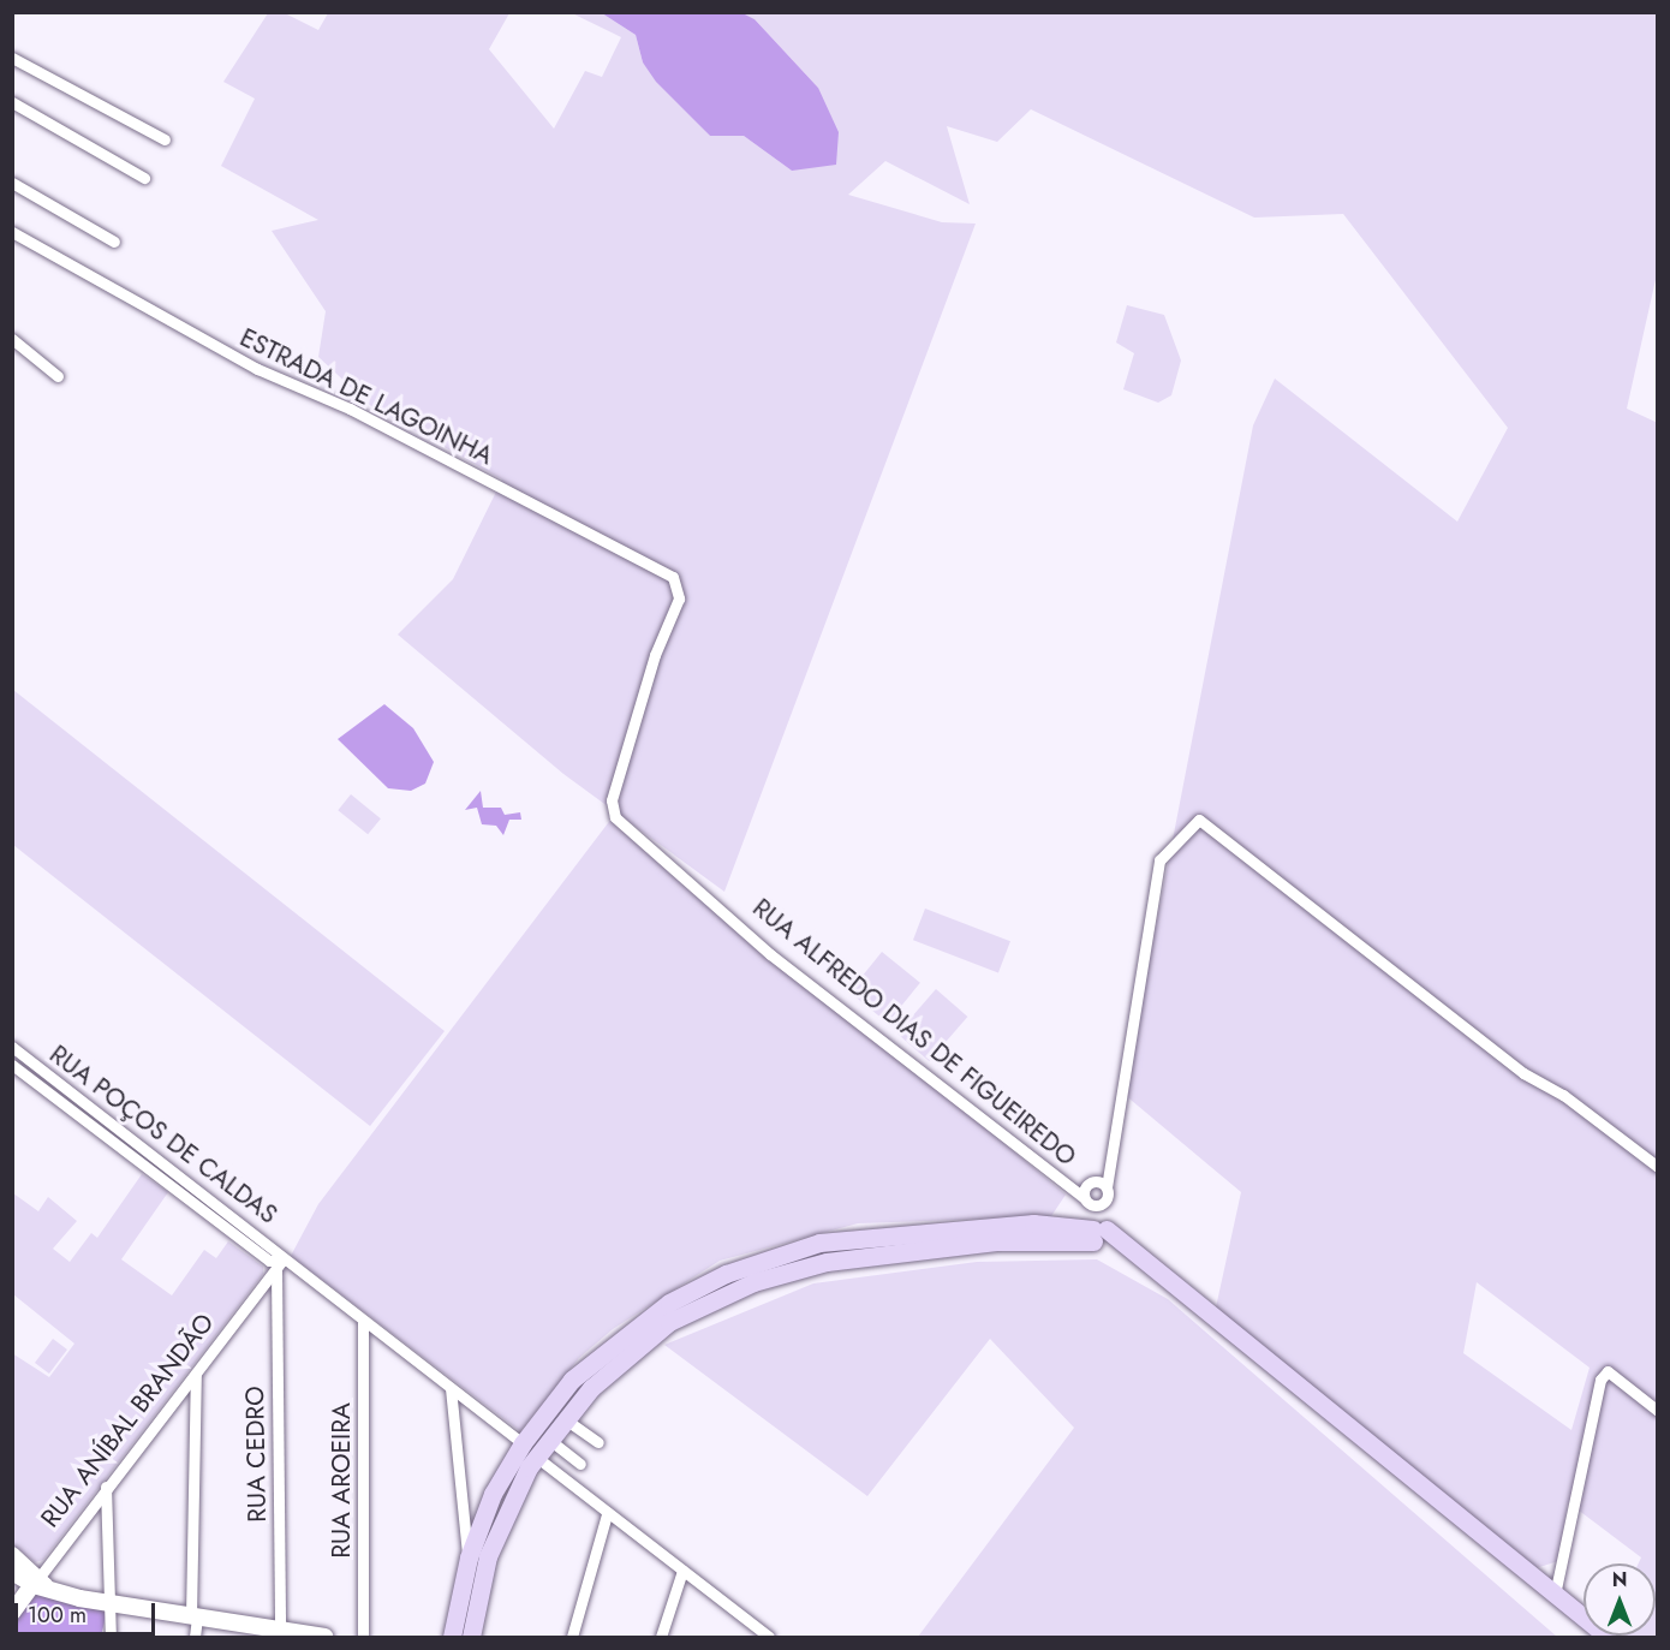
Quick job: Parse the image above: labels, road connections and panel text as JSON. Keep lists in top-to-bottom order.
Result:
{
  "streets": {
    "main road": ["RUA ANÍBAL BRANDÃO"],
    "street": [
      "ESTRADA DE LAGOINHA",
      "RUA ALFREDO DIAS DE FIGUEIREDO",
      "RUA POÇOS DE CALDAS",
      "RUA CEDRO",
      "RUA AROEIRA"
    ]
  },
  "crossings": [
    ["ESTRADA DE LAGOINHA", "RUA ALFREDO DIAS DE FIGUEIREDO"],
    ["RUA POÇOS DE CALDAS", "RUA ANÍBAL BRANDÃO"],
    ["RUA POÇOS DE CALDAS", "RUA CEDRO"],
    ["RUA POÇOS DE CALDAS", "RUA AROEIRA"],
    ["RUA ANÍBAL BRANDÃO", "RUA CEDRO"]
  ],
  "scale_bar": "100 m",
  "north": "top"
}
